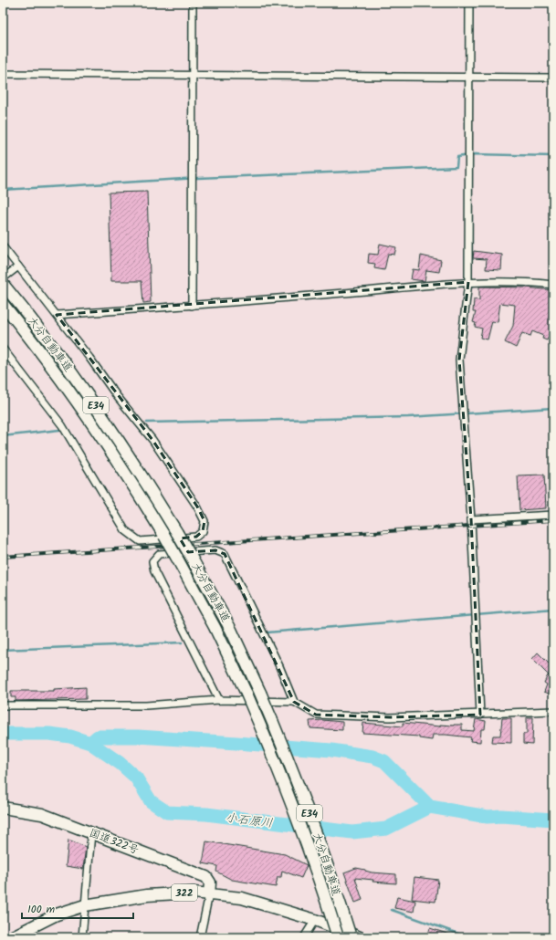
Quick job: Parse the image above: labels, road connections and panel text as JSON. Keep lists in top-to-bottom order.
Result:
{
  "streets": {
    "highway": [
      "大分自動車道",
      "E34",
      "国道322号",
      "322"
    ]
  },
  "crossings": [
    ["国道322号", "322"]
  ],
  "water": ["小石原川"],
  "scale_bar": "100 m"
}
